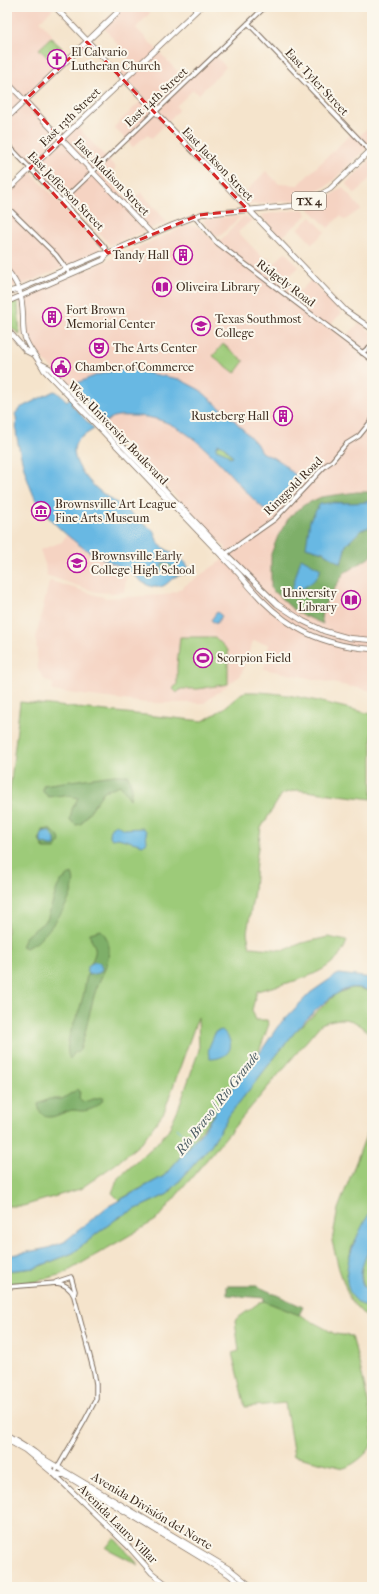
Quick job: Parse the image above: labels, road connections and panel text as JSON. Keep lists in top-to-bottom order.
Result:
{
  "streets": {
    "main road": [
      "East 13th Street",
      "East Jackson Street",
      "East Madison Street",
      "TX 4",
      "West University Boulevard",
      "Avenida División del Norte",
      "Avenida Lauro Villar"
    ],
    "street": [
      "East Tyler Street",
      "East 14th Street",
      "East Jefferson Street",
      "Ridgely Road",
      "Ringgold Road"
    ]
  },
  "crossings": [
    ["East Tyler Street", "East 14th Street"],
    ["East Tyler Street", "TX 4"],
    ["East 14th Street", "East Jackson Street"],
    ["East 14th Street", "East Madison Street"],
    ["East 14th Street", "East Jefferson Street"],
    ["East 13th Street", "East Jackson Street"],
    ["East 13th Street", "East Madison Street"],
    ["East 13th Street", "East Jefferson Street"],
    ["East Jackson Street", "TX 4"],
    ["East Madison Street", "TX 4"],
    ["East Jefferson Street", "TX 4"],
    ["TX 4", "Ridgely Road"],
    ["TX 4", "West University Boulevard"],
    ["West University Boulevard", "Ringgold Road"],
    ["Avenida División del Norte", "Avenida Lauro Villar"]
  ],
  "water": ["Río Bravo / Rio Grande"],
  "places": {
    "church": ["El Calvario Lutheran Church"],
    "building": ["Tandy Hall", "Fort Brown Memorial Center", "Rusteberg Hall"],
    "library": ["Oliveira Library", "University Library"],
    "school or university": ["Texas Southmost College", "Brownsville Early College High School"],
    "theatre": ["The Arts Center"],
    "public building": ["Chamber of Commerce"],
    "museum": ["Brownsville Art League Fine Arts Museum"],
    "sports": ["Scorpion Field"]
  }
}
